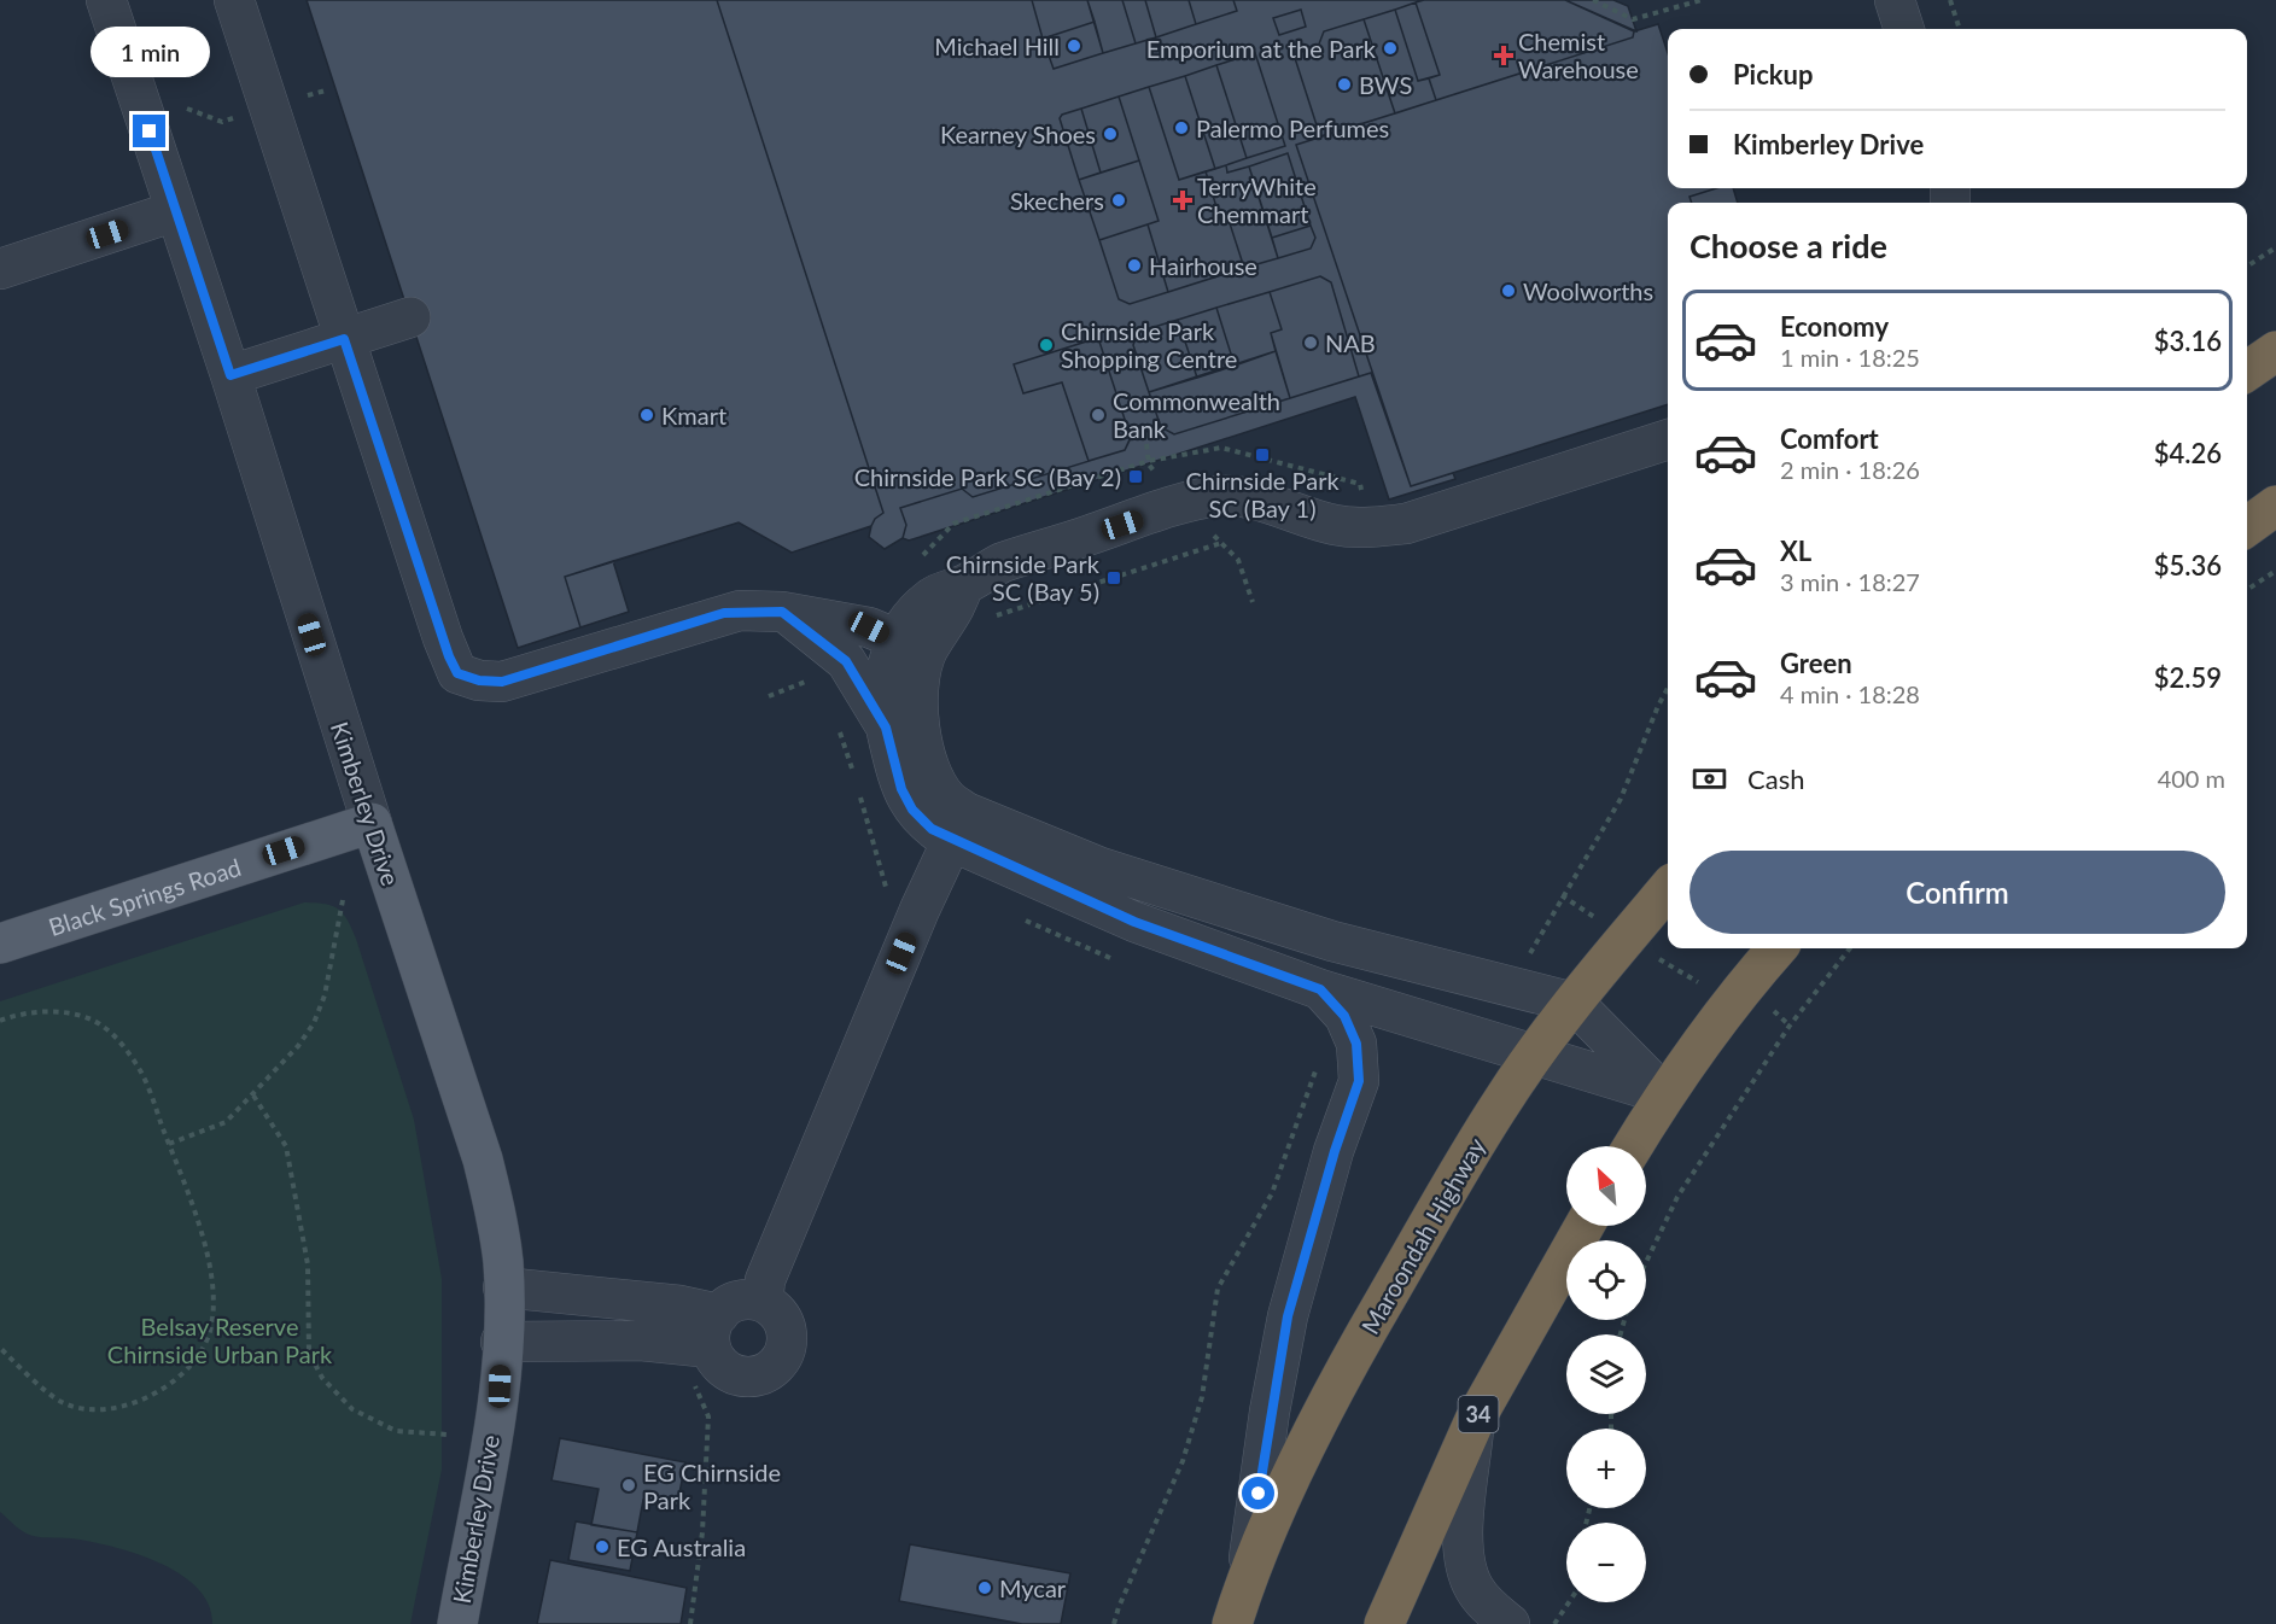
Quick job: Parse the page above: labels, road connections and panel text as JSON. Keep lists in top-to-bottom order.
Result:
{
  "streets": {
    "highway": ["Maroondah Highway", "34"],
    "main road": ["Kimberley Drive", "Black Springs Road"]
  },
  "crossings": [
    ["Kimberley Drive", "Black Springs Road"]
  ],
  "parks": ["Belsay Reserve Chirnside Urban Park"],
  "places": {
    "other": [
      "Michael Hill",
      "Emporium at the Park",
      "BWS",
      "Palermo Perfumes",
      "Kearney Shoes",
      "Skechers",
      "Hairhouse",
      "Woolworths",
      "NAB",
      "Chirnside Park Shopping Centre",
      "Kmart",
      "Commonwealth Bank",
      "EG Chirnside Park",
      "EG Australia",
      "Mycar"
    ],
    "health": ["Chemist Warehouse", "TerryWhite Chemmart"],
    "transit": ["Chirnside Park SC (Bay 1)", "Chirnside Park SC (Bay 2)", "Chirnside Park SC (Bay 5)"]
  },
  "north": "top left",
  "page": {
    "bubble": "1 min",
    "banner": ["Pickup", "Kimberley Drive"],
    "heading": "Choose a ride",
    "list": [
      {
        "name": "Economy",
        "note": "1 min · 18:25",
        "value": "$3.16"
      },
      {
        "name": "Comfort",
        "note": "2 min · 18:26",
        "value": "$4.26"
      },
      {
        "name": "XL",
        "note": "3 min · 18:27",
        "value": "$5.36"
      },
      {
        "name": "Green",
        "note": "4 min · 18:28",
        "value": "$2.59"
      }
    ],
    "pay": ["Cash", "400 m"],
    "buttons": "Confirm",
    "map_buttons": ["+", "−"]
  }
}
